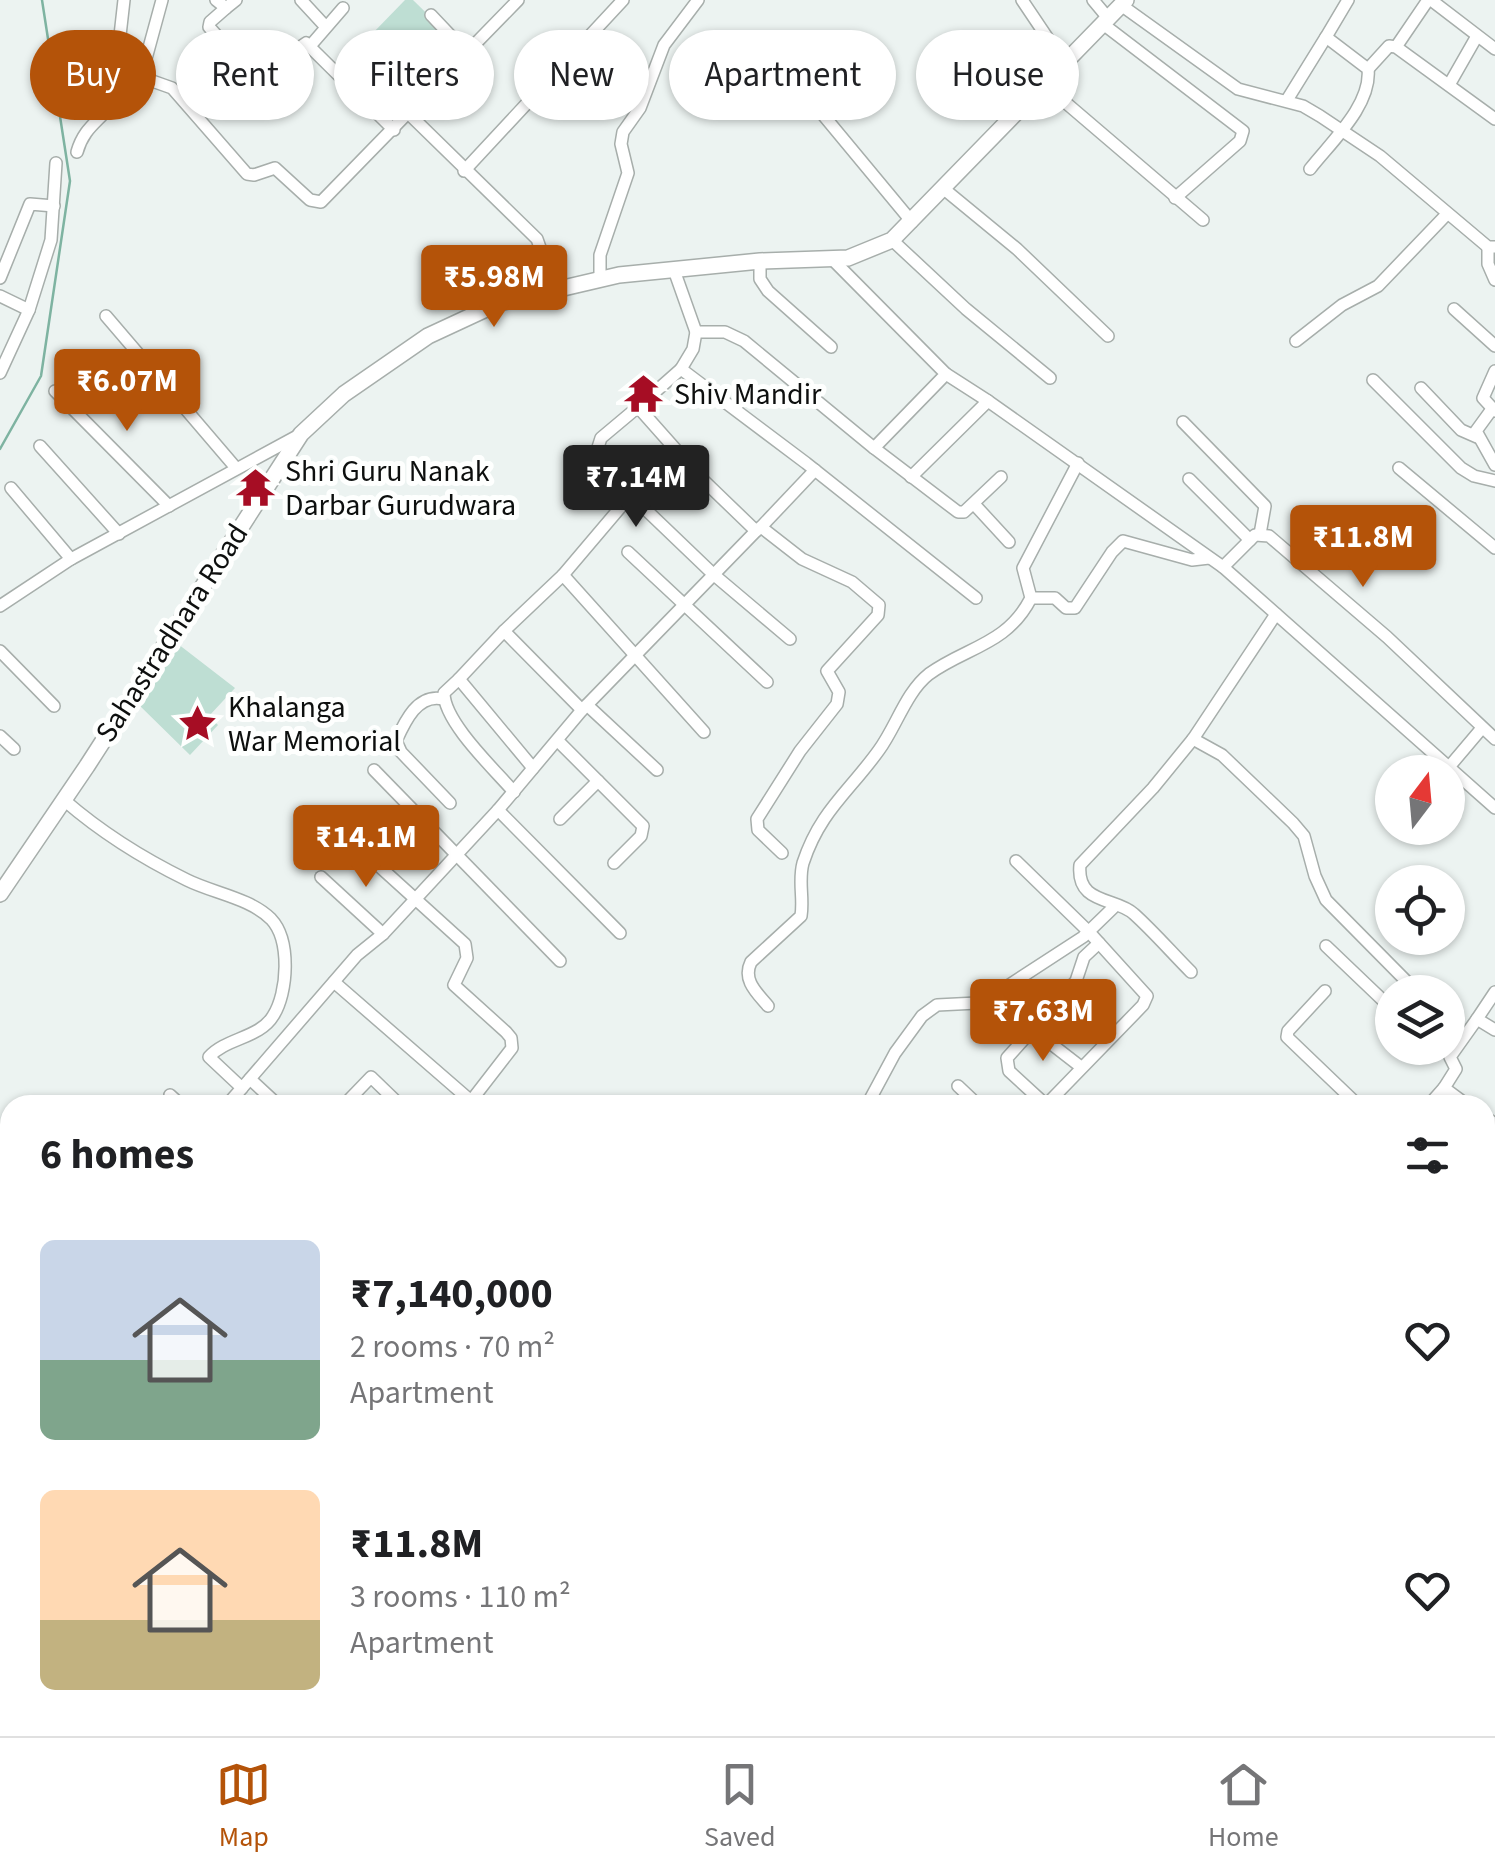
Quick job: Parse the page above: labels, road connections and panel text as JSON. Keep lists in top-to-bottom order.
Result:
{
  "streets": {
    "main road": ["Sahastradhara Road"]
  },
  "places": {
    "temple": ["Shiv Mandir", "Shri Guru Nanak Darbar Gurudwara"],
    "place": ["Khalanga War Memorial"]
  },
  "north": "top",
  "page": {
    "chip": [
      "Buy",
      "Rent",
      "Filters",
      "New",
      "Apartment",
      "House"
    ],
    "price": [
      "₹5.98M",
      "₹6.07M",
      "₹7.14M",
      "₹11.8M",
      "₹14.1M",
      "₹7.63M"
    ],
    "heading": "6 homes",
    "list": [
      {
        "name": "₹7,140,000",
        "note": "2 rooms · 70 m² · Apartment"
      },
      {
        "name": "₹11.8M",
        "note": "3 rooms · 110 m² · Apartment"
      }
    ],
    "tabs": ["Map", "Saved", "Home"]
  }
}
